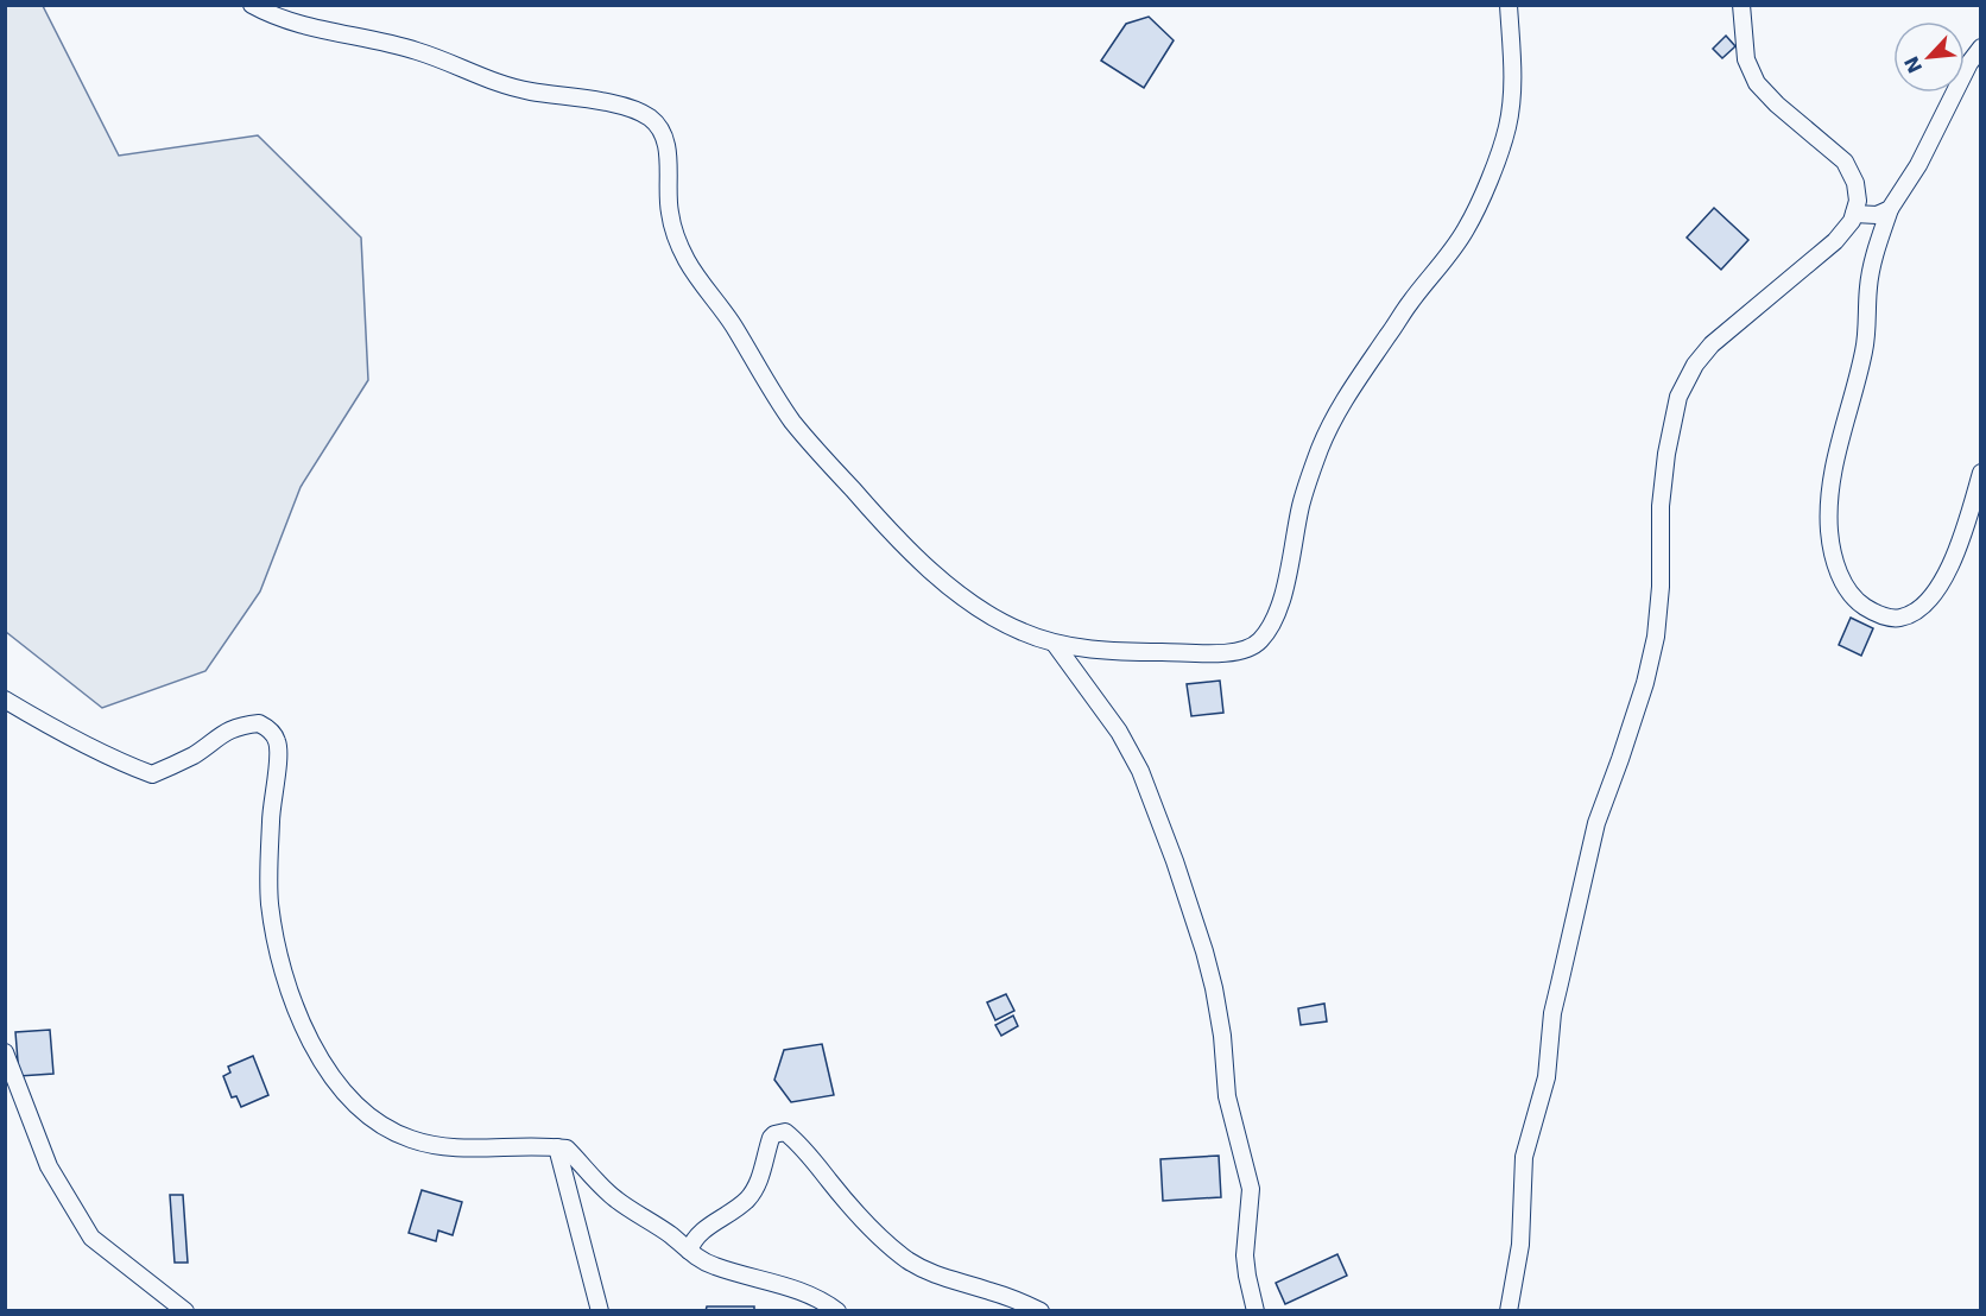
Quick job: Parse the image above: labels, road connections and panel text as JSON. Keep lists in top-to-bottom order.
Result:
{
  "north": "bottom left"
}
